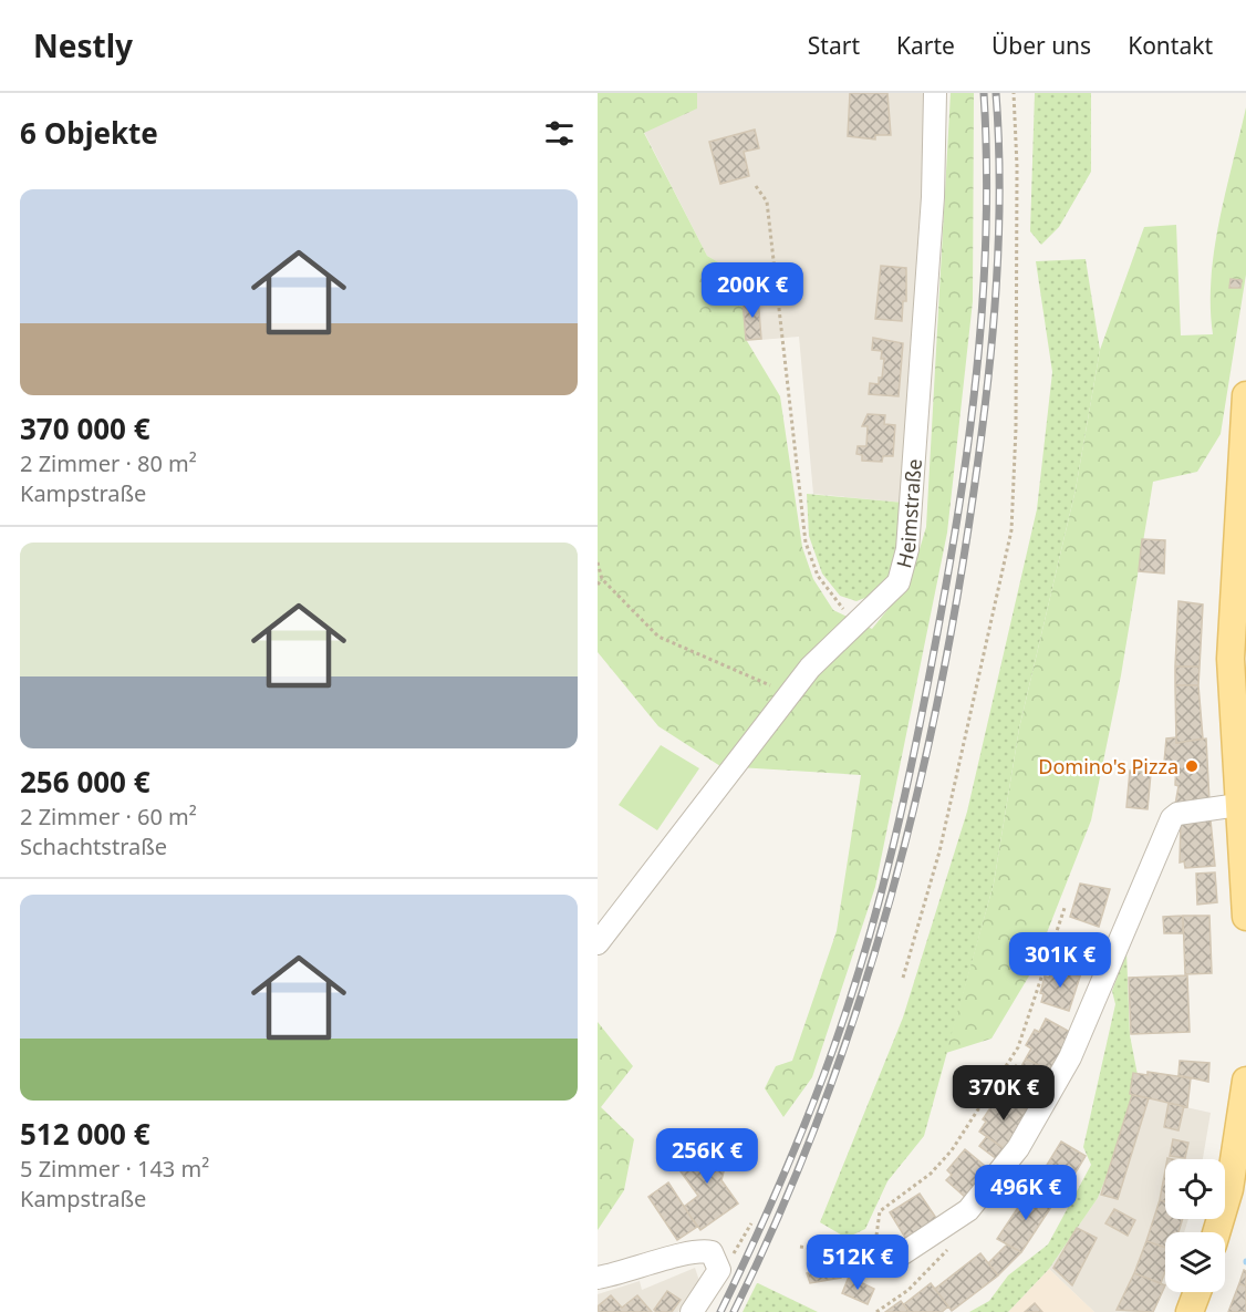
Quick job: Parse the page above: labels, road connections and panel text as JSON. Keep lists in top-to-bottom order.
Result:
{
  "streets": {
    "street": ["Heimstraße"]
  },
  "places": ["Domino's Pizza"],
  "page": {
    "header": "Nestly",
    "nav": [
      "Start",
      "Karte",
      "Über uns",
      "Kontakt"
    ],
    "heading": "6 Objekte",
    "list": [
      {
        "name": "370 000 €",
        "note": "2 Zimmer · 80 m² · Kampstraße"
      },
      {
        "name": "256 000 €",
        "note": "2 Zimmer · 60 m² · Schachtstraße"
      },
      {
        "name": "512 000 €",
        "note": "5 Zimmer · 143 m² · Kampstraße"
      }
    ],
    "price": [
      "200K €",
      "301K €",
      "370K €",
      "256K €",
      "496K €",
      "512K €"
    ]
  }
}
